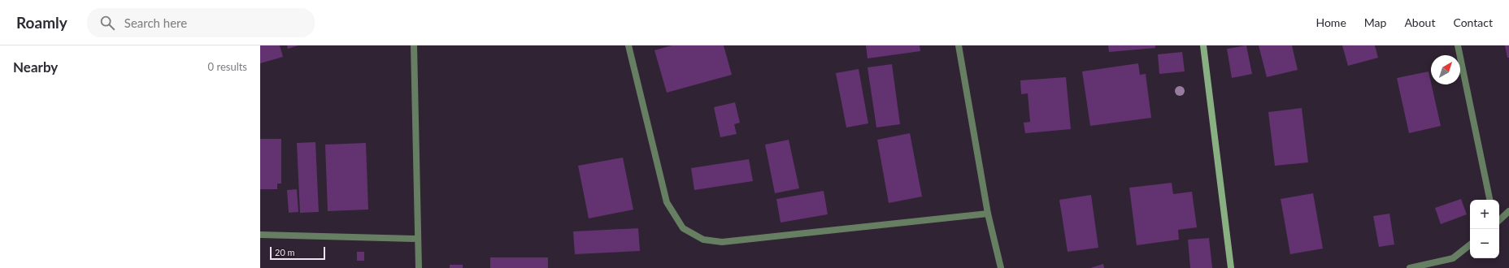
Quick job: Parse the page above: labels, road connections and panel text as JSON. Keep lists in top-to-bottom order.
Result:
{
  "scale_bar": "20 m",
  "north": "top right",
  "page": {
    "header": "Roamly",
    "search": "Search here",
    "nav": [
      "Home",
      "Map",
      "About",
      "Contact"
    ],
    "heading": ["Nearby", "0 results"],
    "map_buttons": ["+", "−"],
    "scale": "20 m"
  }
}
